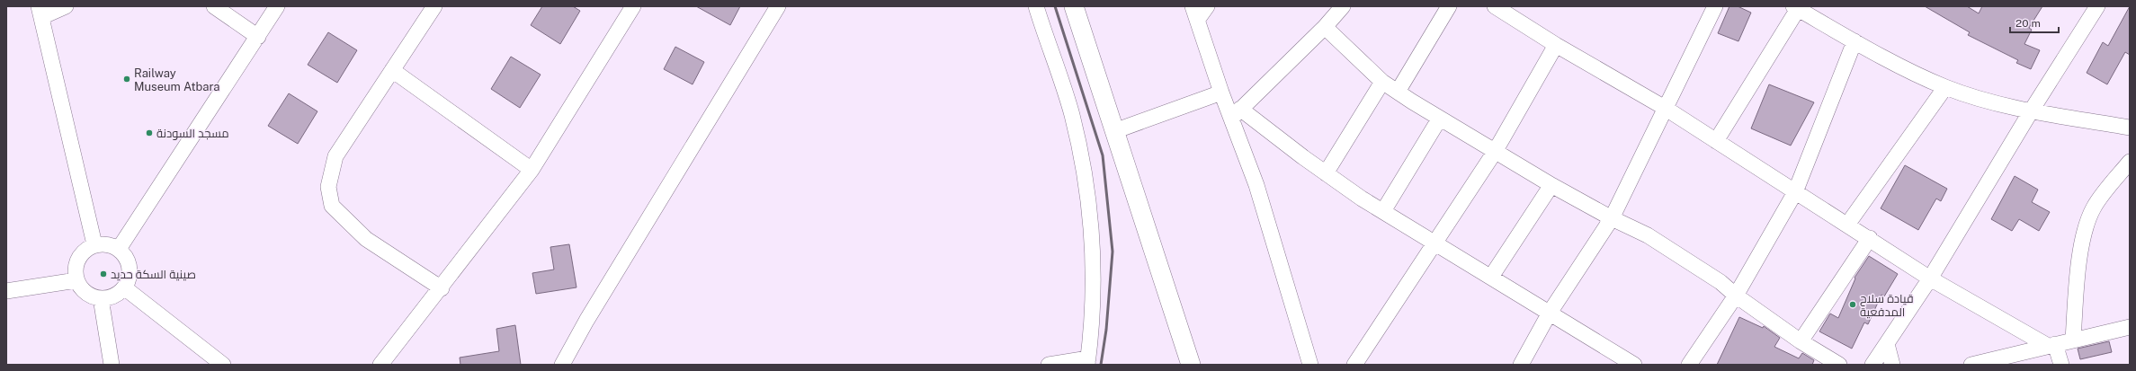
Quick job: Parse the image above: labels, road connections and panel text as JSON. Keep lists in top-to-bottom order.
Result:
{
  "places": [
    "Railway Museum Atbara",
    "مسجد السودنة",
    "صينية السكة حديد",
    "قيادة سلاح المدفعية"
  ],
  "scale_bar": "20 m"
}
